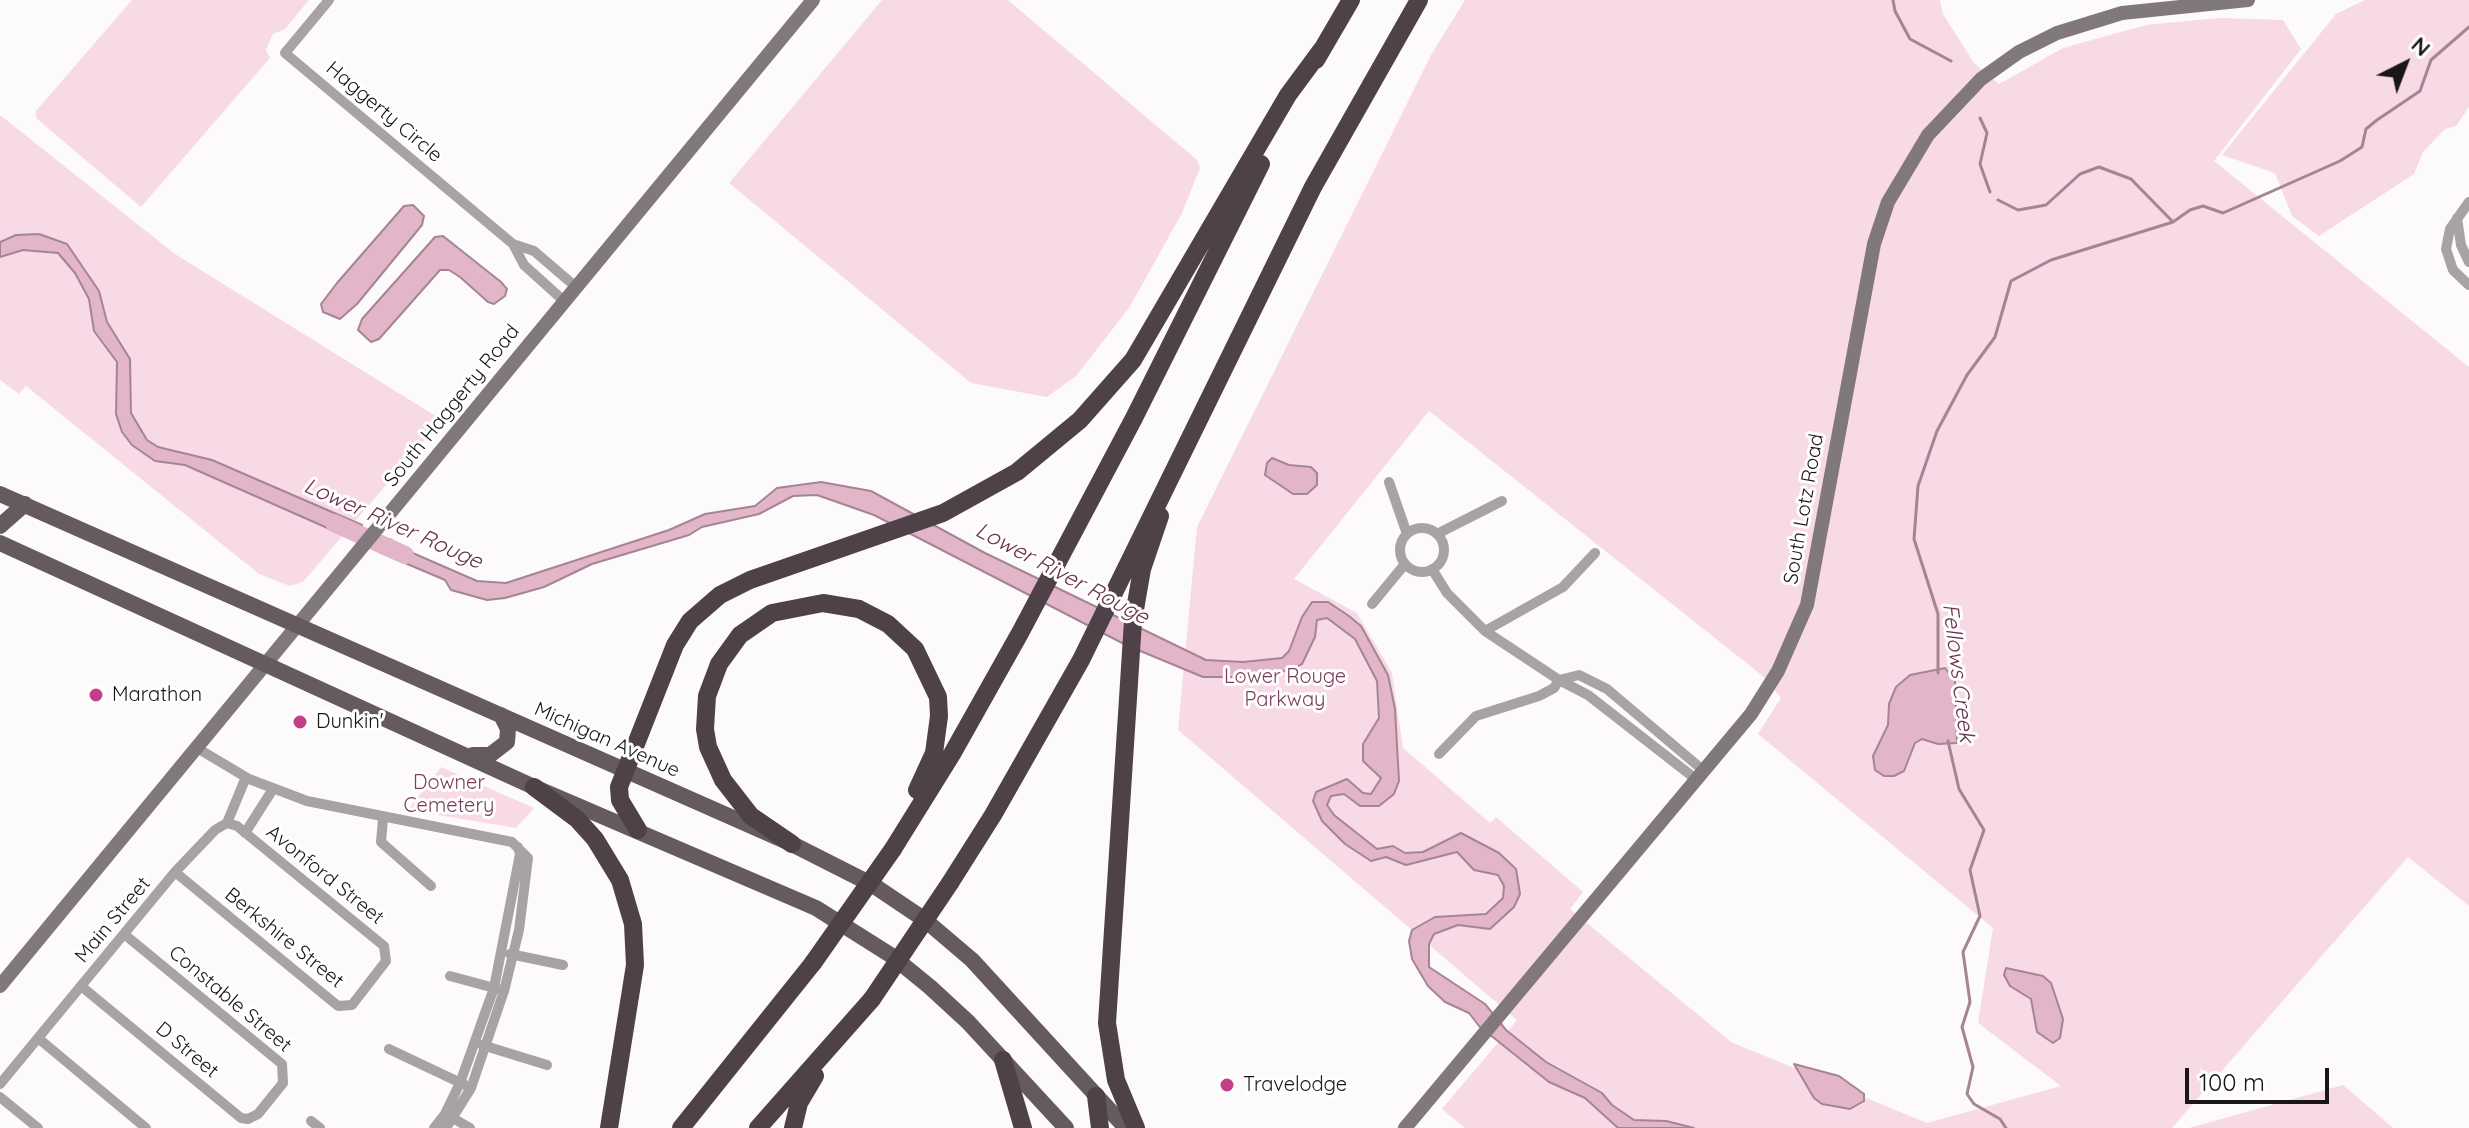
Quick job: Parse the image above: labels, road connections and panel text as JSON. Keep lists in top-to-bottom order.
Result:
{
  "streets": {
    "main road": ["Michigan Avenue"],
    "street": [
      "Haggerty Circle",
      "South Haggerty Road",
      "South Lotz Road",
      "Avonford Street",
      "Main Street",
      "Berkshire Street",
      "Constable Street",
      "D Street"
    ]
  },
  "crossings": [
    ["Haggerty Circle", "South Haggerty Road"],
    ["South Haggerty Road", "Michigan Avenue"],
    ["Avonford Street", "Main Street"],
    ["Avonford Street", "Berkshire Street"],
    ["Main Street", "Berkshire Street"],
    ["Main Street", "Constable Street"],
    ["Main Street", "D Street"],
    ["Constable Street", "D Street"]
  ],
  "water": ["Lower River Rouge", "Fellows Creek"],
  "parks": ["Lower Rouge Parkway", "Downer Cemetery"],
  "places": ["Marathon", "Dunkin'", "Travelodge"],
  "scale_bar": "100 m",
  "north": "top right"
}
